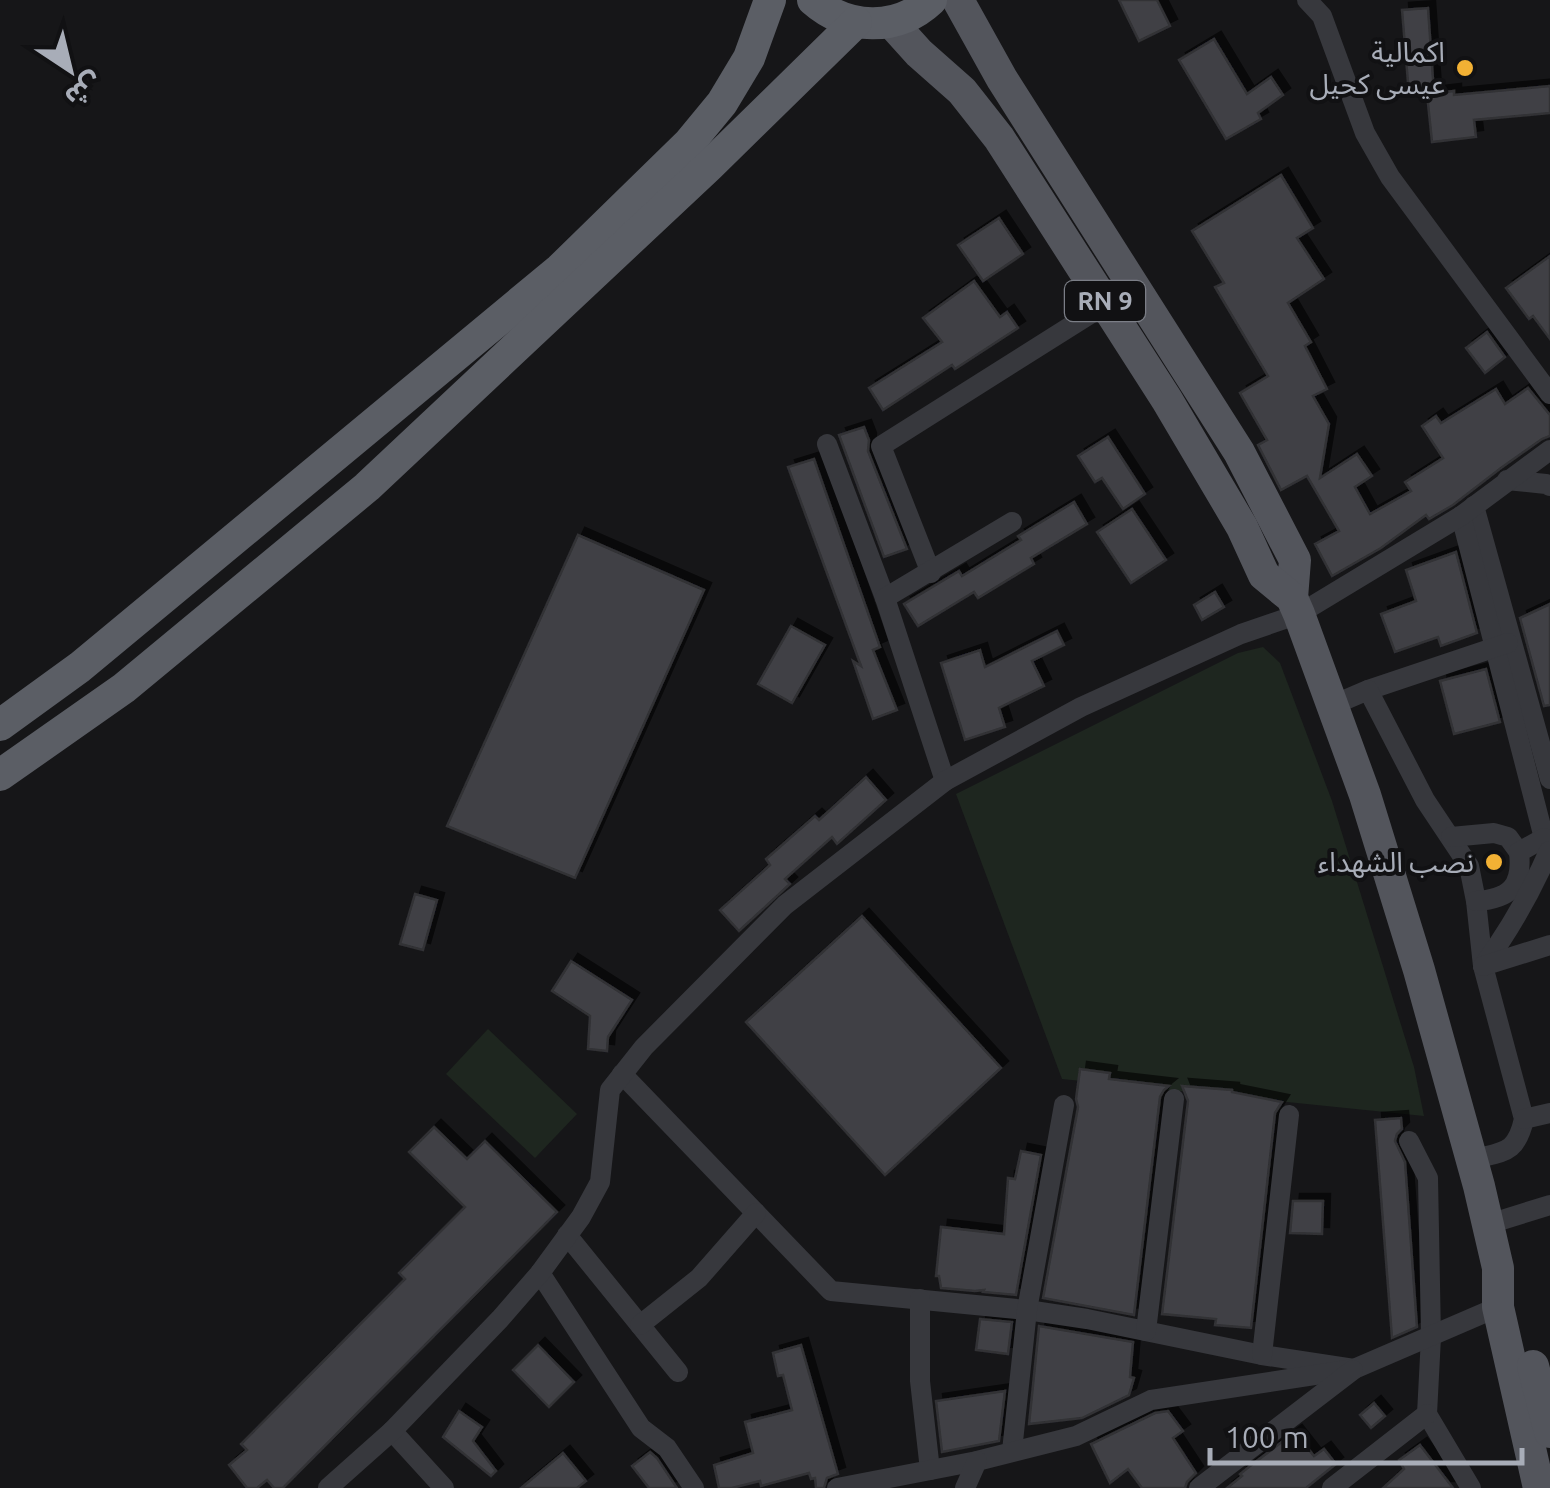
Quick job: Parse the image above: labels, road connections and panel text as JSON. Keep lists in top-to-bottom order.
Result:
{
  "streets": {
    "main road": ["RN 9"]
  },
  "places": ["اكمالية عيسى كحيل", "نصب الشهداء"],
  "scale_bar": "100 m",
  "north": "bottom right"
}
